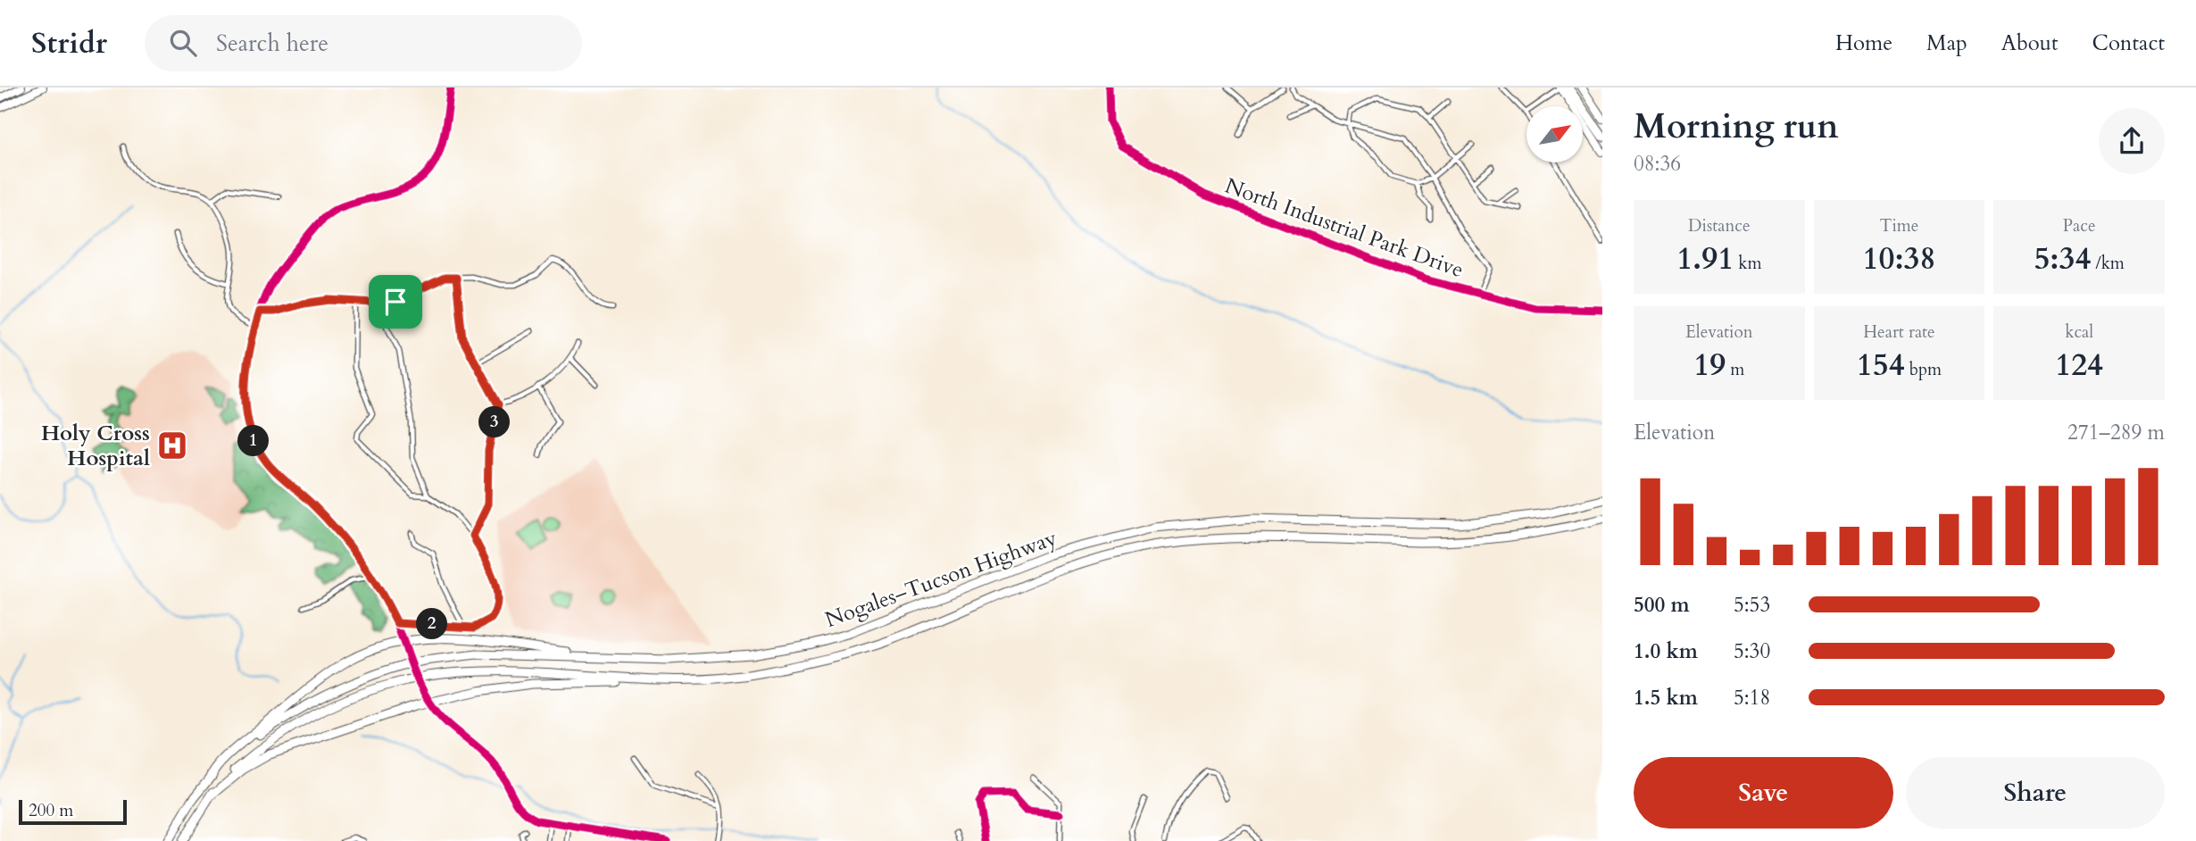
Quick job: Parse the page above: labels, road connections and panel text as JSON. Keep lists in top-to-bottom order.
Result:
{
  "streets": {
    "highway": ["Nogales–Tucson Highway"],
    "street": ["North Industrial Park Drive"]
  },
  "places": {
    "hospital": ["Holy Cross Hospital"]
  },
  "scale_bar": "200 m",
  "north": "top right",
  "page": {
    "header": "Stridr",
    "search": "Search here",
    "nav": [
      "Home",
      "Map",
      "About",
      "Contact"
    ],
    "heading": ["Morning run", "08:36"],
    "stats": [
      ["Distance", "1.91 km"],
      ["Time", "10:38"],
      ["Pace", "5:34 /km"],
      ["Elevation", "19 m"],
      ["Heart rate", "154 bpm"],
      ["kcal", "124"]
    ],
    "pins": ["3", "1", "2"],
    "chart": ["Elevation", "271–289 m"],
    "list": [
      {
        "name": "500 m",
        "note": "5:53"
      },
      {
        "name": "1.0 km",
        "note": "5:30"
      },
      {
        "name": "1.5 km",
        "note": "5:18"
      }
    ],
    "buttons": ["Save", "Share"],
    "scale": "200 m"
  }
}
